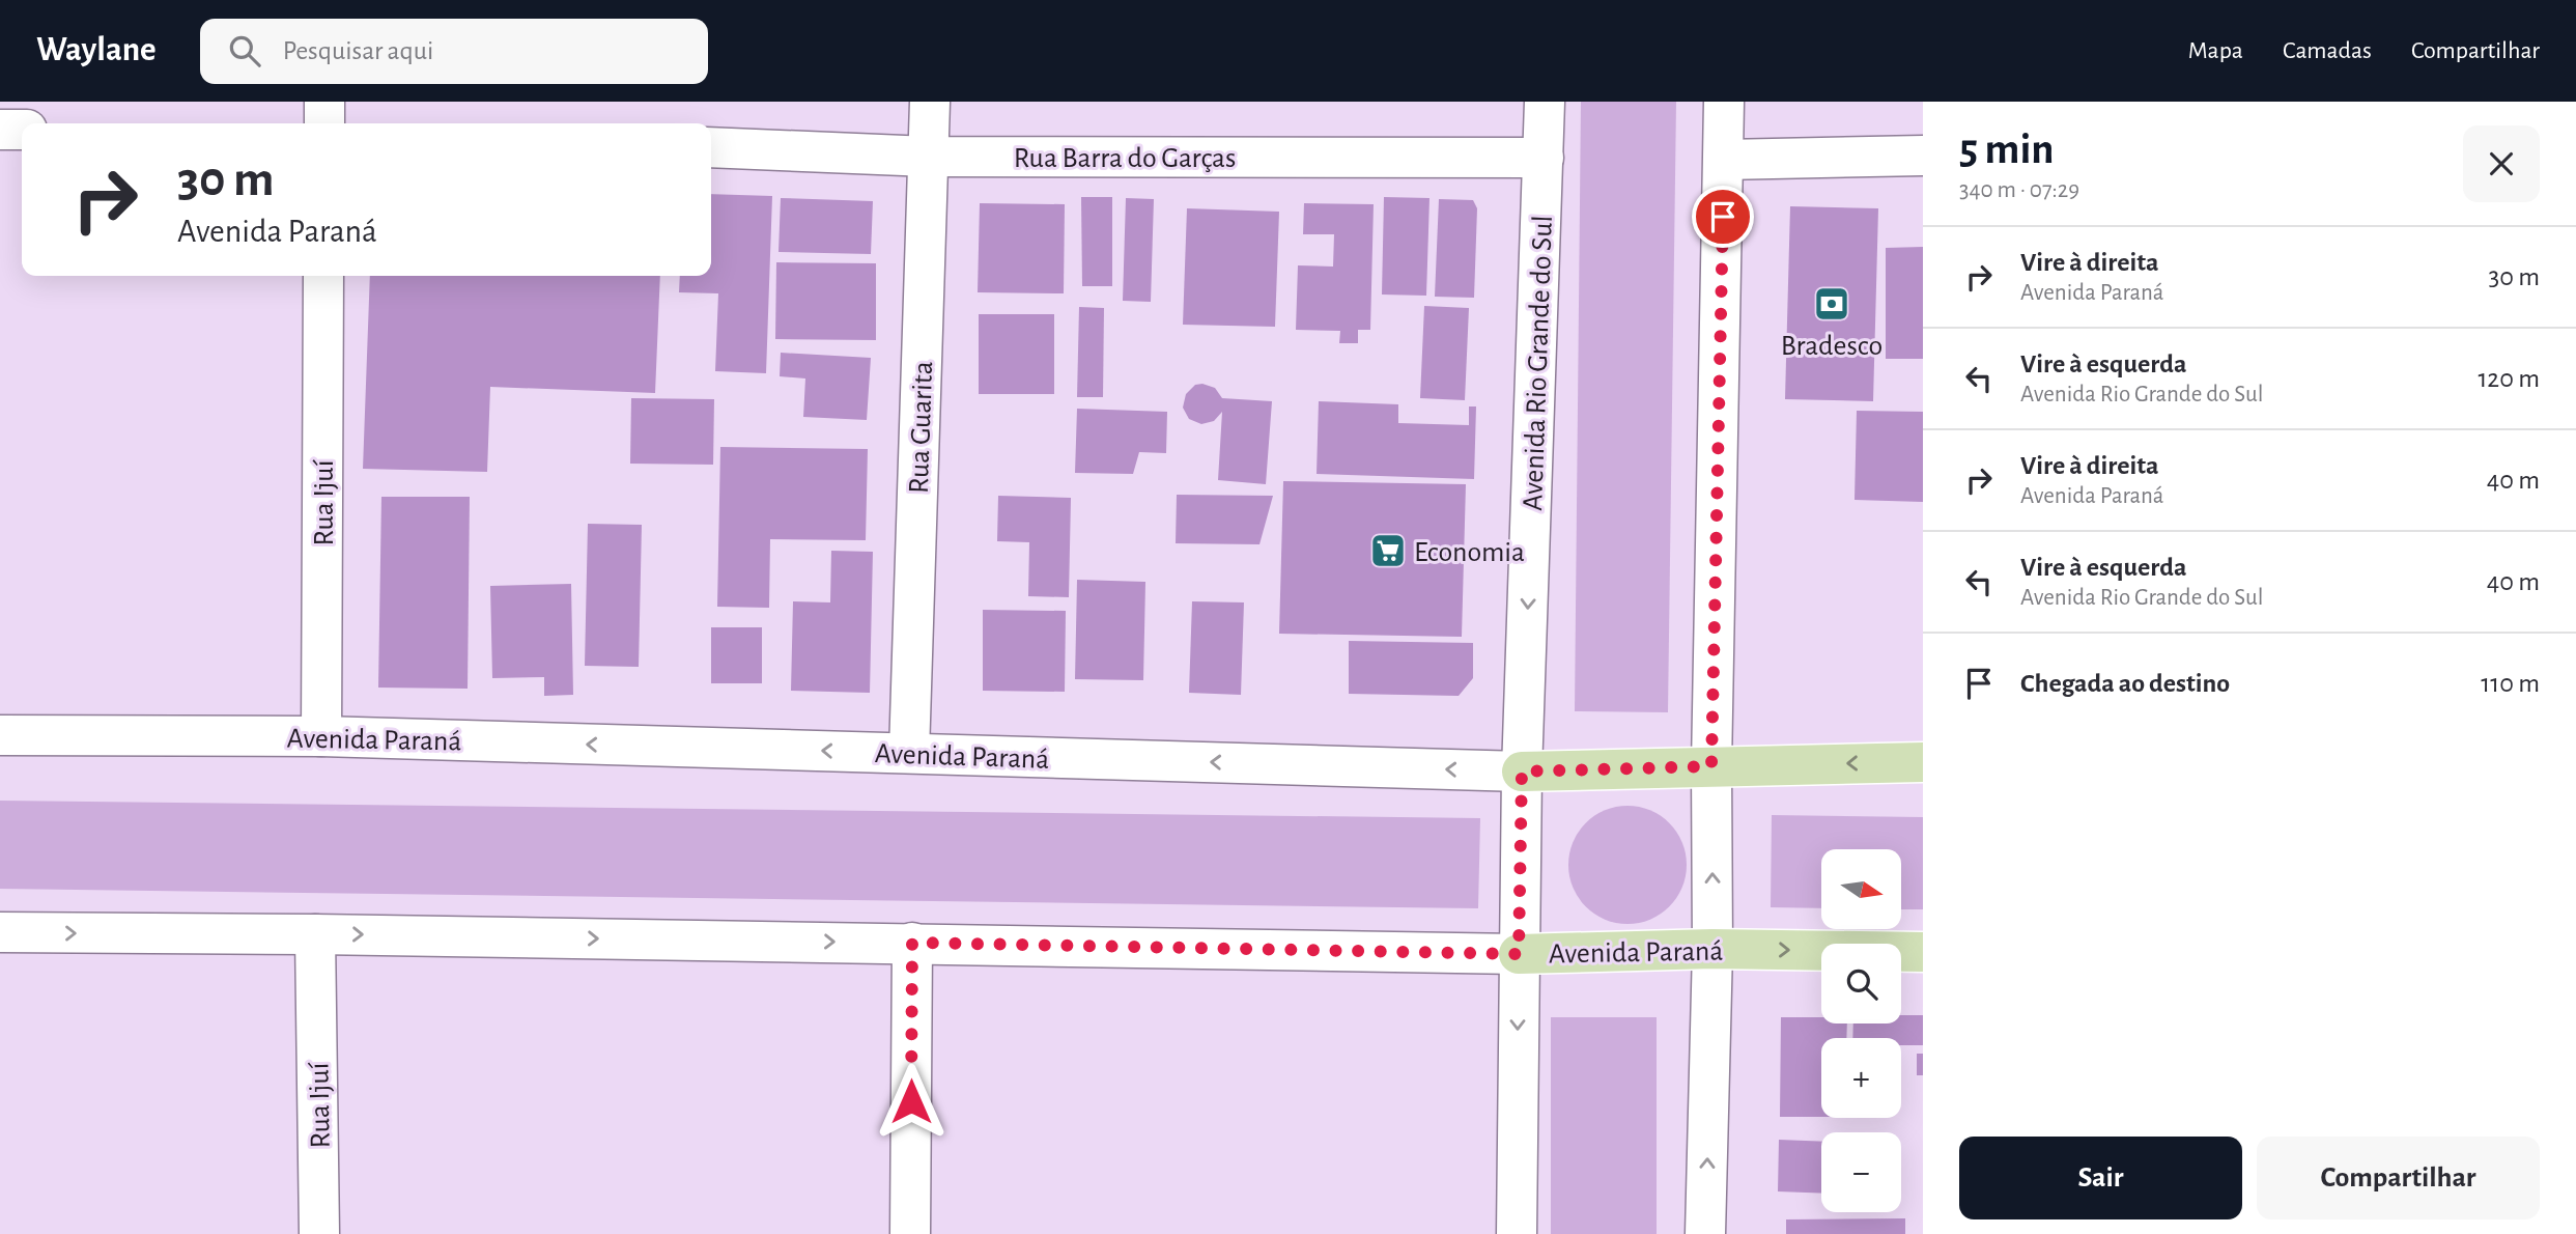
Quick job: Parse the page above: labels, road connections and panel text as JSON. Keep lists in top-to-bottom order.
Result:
{
  "streets": {
    "main road": ["Avenida Paraná"],
    "street": [
      "Rua Barra do Garças",
      "Avenida Rio Grande do Sul",
      "Rua Guarita",
      "Rua Ijuí"
    ]
  },
  "crossings": [
    ["Rua Barra do Garças", "Avenida Rio Grande do Sul"],
    ["Rua Barra do Garças", "Rua Guarita"],
    ["Avenida Rio Grande do Sul", "Avenida Paraná"],
    ["Rua Guarita", "Avenida Paraná"],
    ["Rua Ijuí", "Avenida Paraná"]
  ],
  "places": {
    "bank": ["Bradesco"],
    "supermarket": ["Economia"]
  },
  "north": "right",
  "page": {
    "header": "Waylane",
    "search": "Pesquisar aqui",
    "nav": ["Mapa", "Camadas", "Compartilhar"],
    "heading": ["5 min", "340 m · 07:29"],
    "turn": ["30 m", "Avenida Paraná"],
    "list": [
      {
        "name": "Vire à direita",
        "note": "Avenida Paraná",
        "value": "30 m"
      },
      {
        "name": "Vire à esquerda",
        "note": "Avenida Rio Grande do Sul",
        "value": "120 m"
      },
      {
        "name": "Vire à direita",
        "note": "Avenida Paraná",
        "value": "40 m"
      },
      {
        "name": "Vire à esquerda",
        "note": "Avenida Rio Grande do Sul",
        "value": "40 m"
      },
      {
        "name": "Chegada ao destino",
        "value": "110 m"
      }
    ],
    "map_buttons": ["+", "−"],
    "buttons": ["Sair", "Compartilhar"]
  }
}
